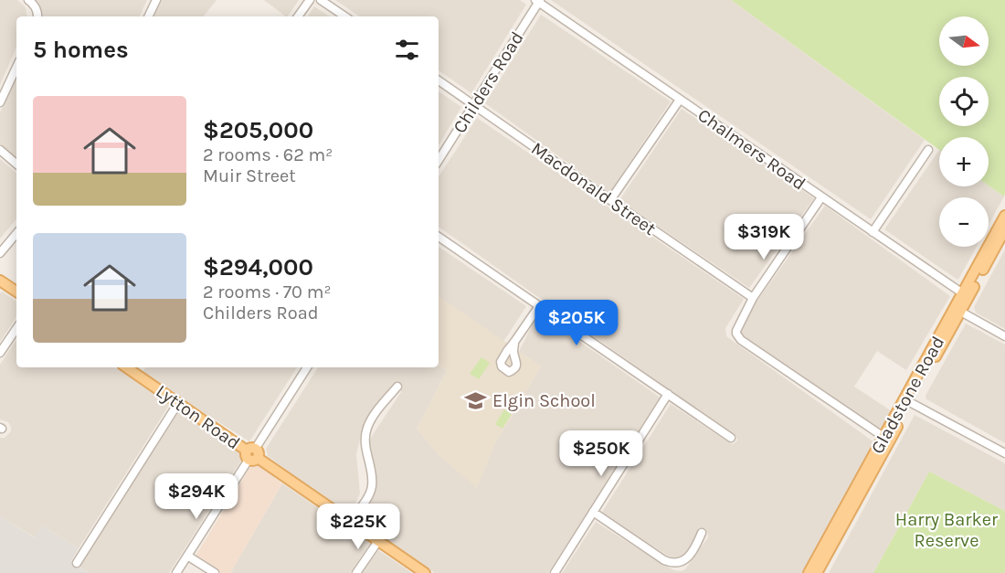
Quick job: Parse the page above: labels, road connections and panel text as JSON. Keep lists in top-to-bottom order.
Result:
{
  "streets": {
    "main road": ["Gladstone Road", "Lytton Road"],
    "street": ["Childers Road", "Chalmers Road", "Macdonald Street"]
  },
  "crossings": [
    ["Childers Road", "Chalmers Road"],
    ["Childers Road", "Macdonald Street"],
    ["Chalmers Road", "Gladstone Road"]
  ],
  "parks": ["Harry Barker Reserve"],
  "places": {
    "school or university": ["Elgin School"]
  },
  "north": "right",
  "page": {
    "map_buttons": ["+", "−"],
    "heading": "5 homes",
    "list": [
      {
        "name": "$205,000",
        "note": "2 rooms · 62 m² · Muir Street"
      },
      {
        "name": "$294,000",
        "note": "2 rooms · 70 m² · Childers Road"
      }
    ],
    "price": [
      "$319K",
      "$205K",
      "$250K",
      "$294K",
      "$225K"
    ]
  }
}
